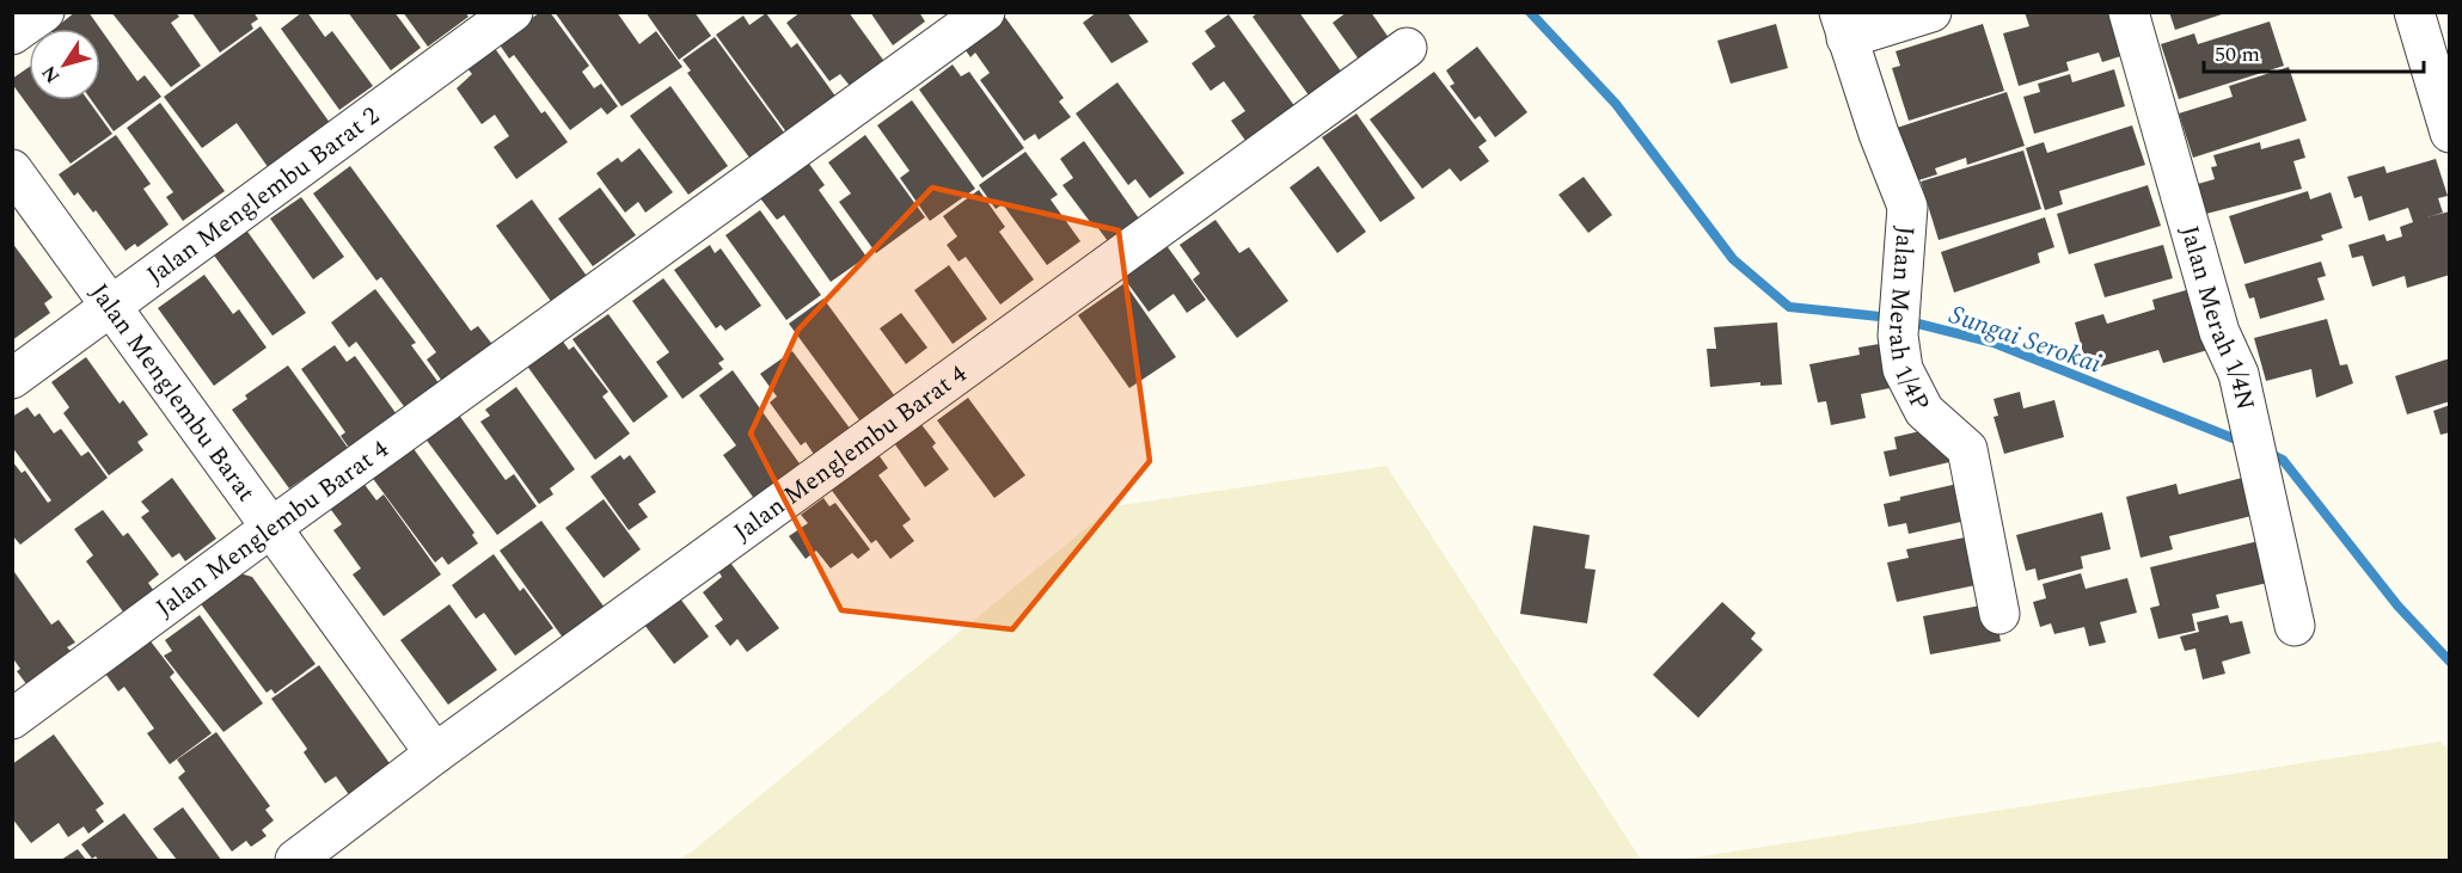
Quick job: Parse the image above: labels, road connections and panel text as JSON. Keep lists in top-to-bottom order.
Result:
{
  "streets": {
    "street": [
      "Jalan Menglembu Barat 2",
      "Jalan Merah 1/4P",
      "Jalan Merah 1/4N",
      "Jalan Menglembu Barat",
      "Jalan Menglembu Barat 4"
    ]
  },
  "crossings": [
    ["Jalan Menglembu Barat 2", "Jalan Menglembu Barat"],
    ["Jalan Menglembu Barat", "Jalan Menglembu Barat 4"]
  ],
  "water": ["Sungai Serokai"],
  "scale_bar": "50 m",
  "north": "bottom left"
}
